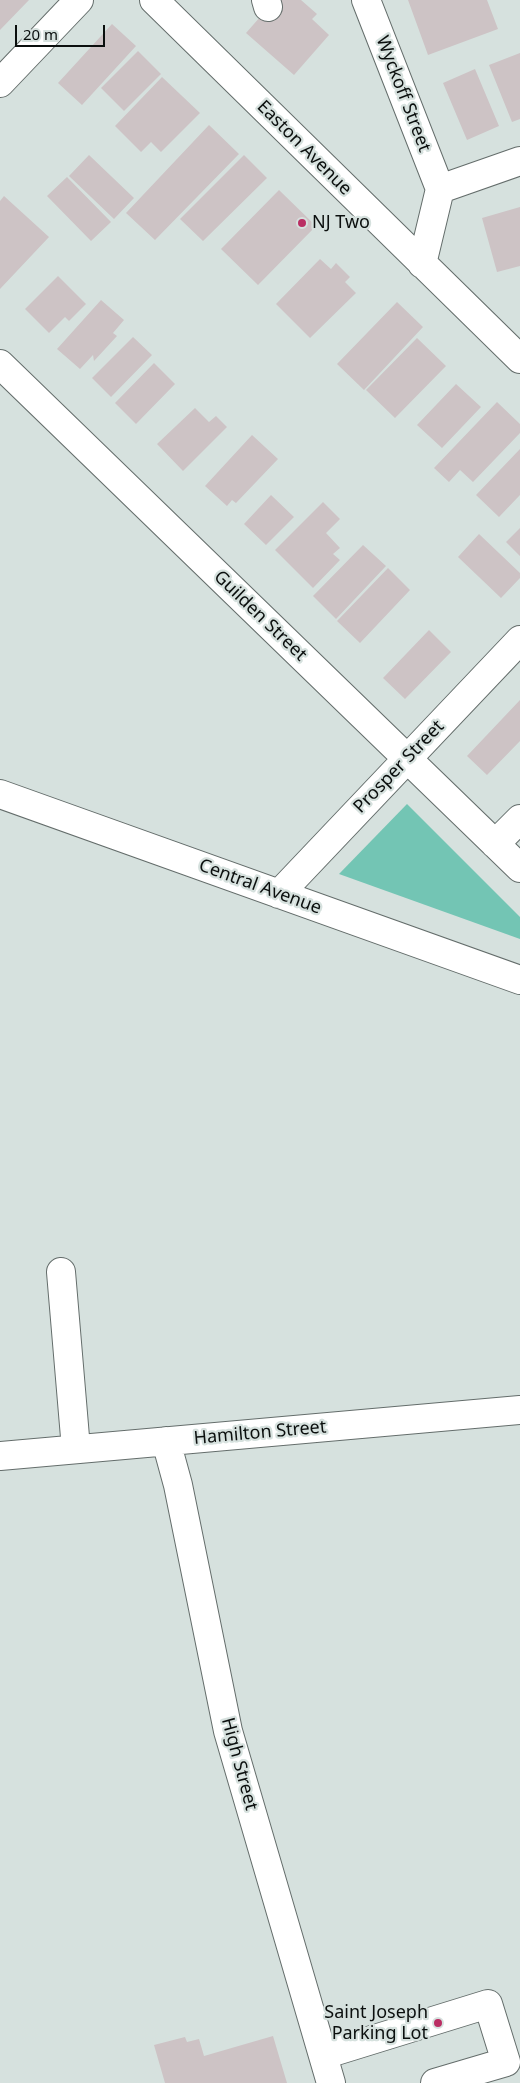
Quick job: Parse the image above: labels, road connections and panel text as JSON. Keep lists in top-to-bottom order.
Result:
{
  "streets": {
    "street": [
      "Wyckoff Street",
      "Easton Avenue",
      "Guilden Street",
      "Prosper Street",
      "Central Avenue",
      "Hamilton Street",
      "High Street"
    ]
  },
  "crossings": [
    ["Guilden Street", "Prosper Street"],
    ["Prosper Street", "Central Avenue"],
    ["Hamilton Street", "High Street"]
  ],
  "places": ["NJ Two", "Saint Joseph Parking Lot"],
  "scale_bar": "20 m"
}
